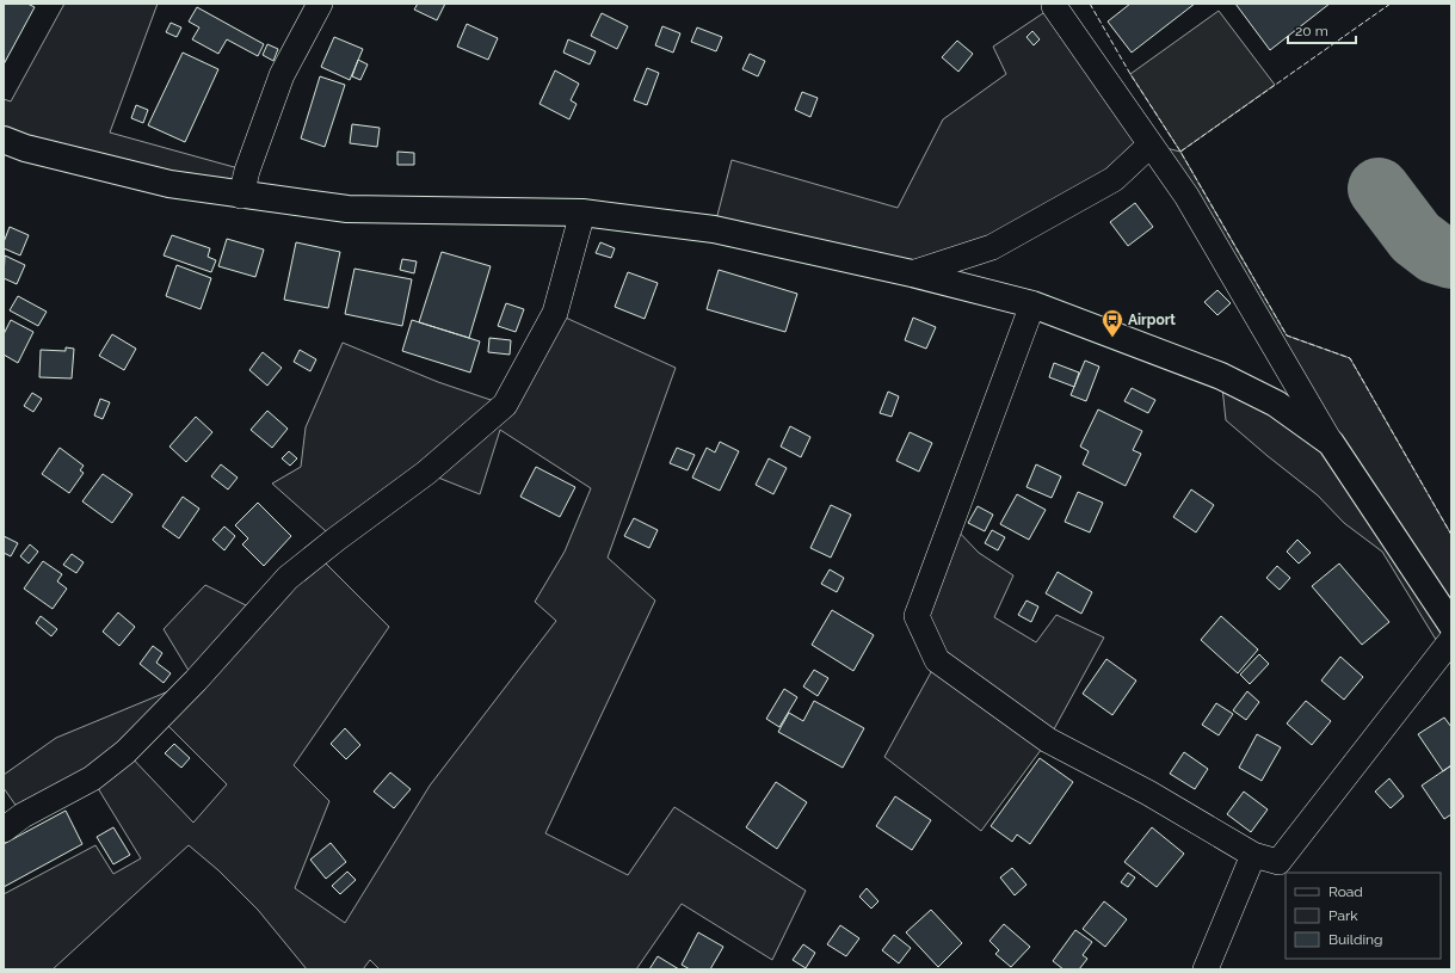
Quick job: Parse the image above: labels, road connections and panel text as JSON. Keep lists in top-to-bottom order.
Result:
{
  "places": {
    "bus stop": ["Airport"]
  },
  "legend": ["Road", "Park", "Building"],
  "scale_bar": "20 m"
}
